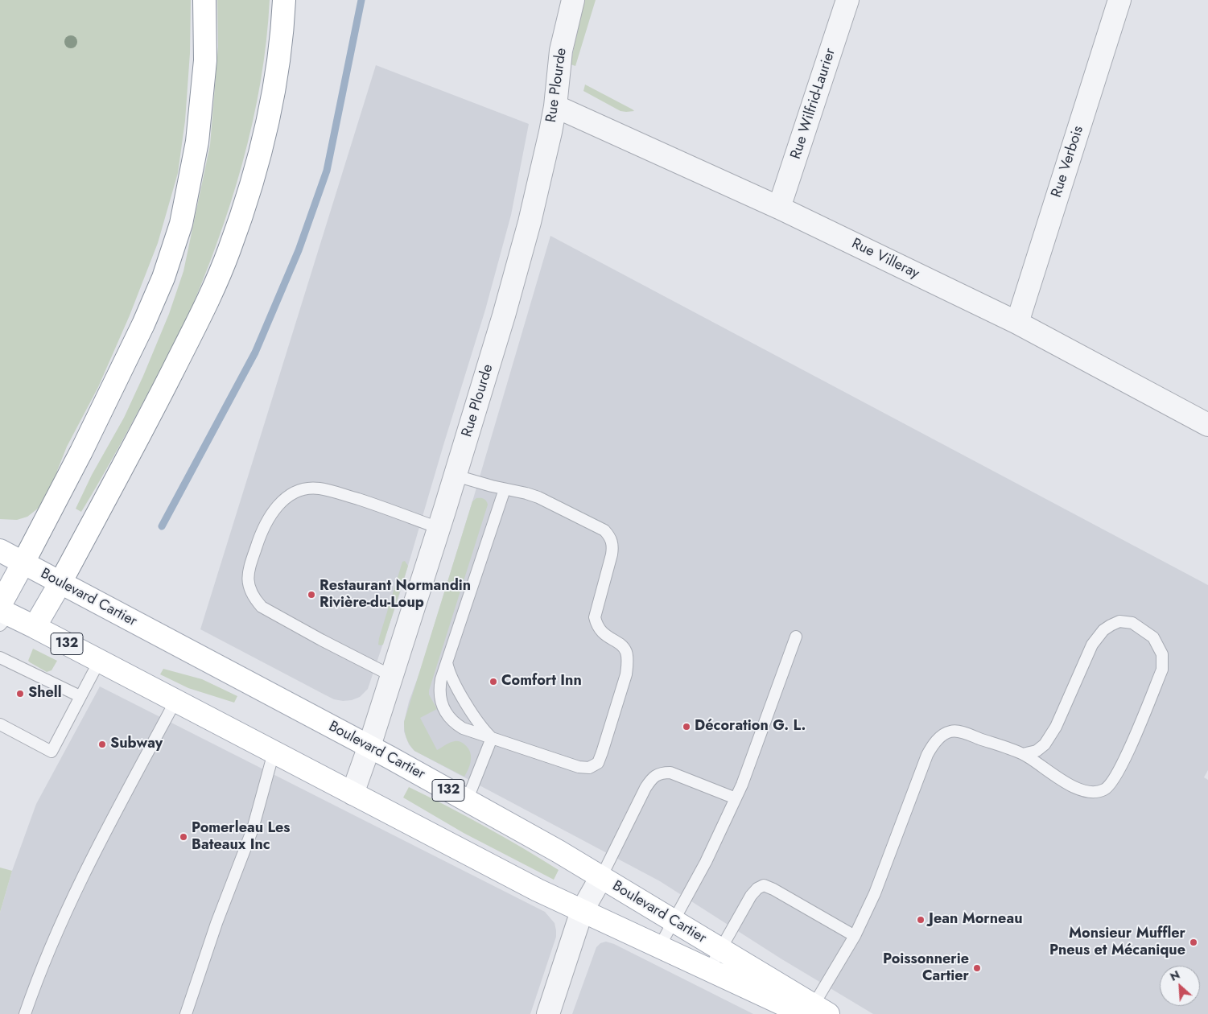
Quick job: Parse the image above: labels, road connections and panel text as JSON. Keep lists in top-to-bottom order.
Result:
{
  "streets": {
    "main road": ["Boulevard Cartier", "132"],
    "street": [
      "Rue Plourde",
      "Rue Wilfrid-Laurier",
      "Rue Verbois",
      "Rue Villeray"
    ]
  },
  "crossings": [
    ["Rue Plourde", "Rue Villeray"],
    ["Rue Plourde", "Boulevard Cartier"],
    ["Rue Wilfrid-Laurier", "Rue Villeray"],
    ["Rue Verbois", "Rue Villeray"]
  ],
  "places": [
    "Restaurant Normandin Rivière-du-Loup",
    "Comfort Inn",
    "Shell",
    "Décoration G. L.",
    "Subway",
    "Pomerleau Les Bateaux Inc",
    "Jean Morneau",
    "Monsieur Muffler Pneus et Mécanique",
    "Poissonnerie Cartier"
  ],
  "north": "top left"
}
